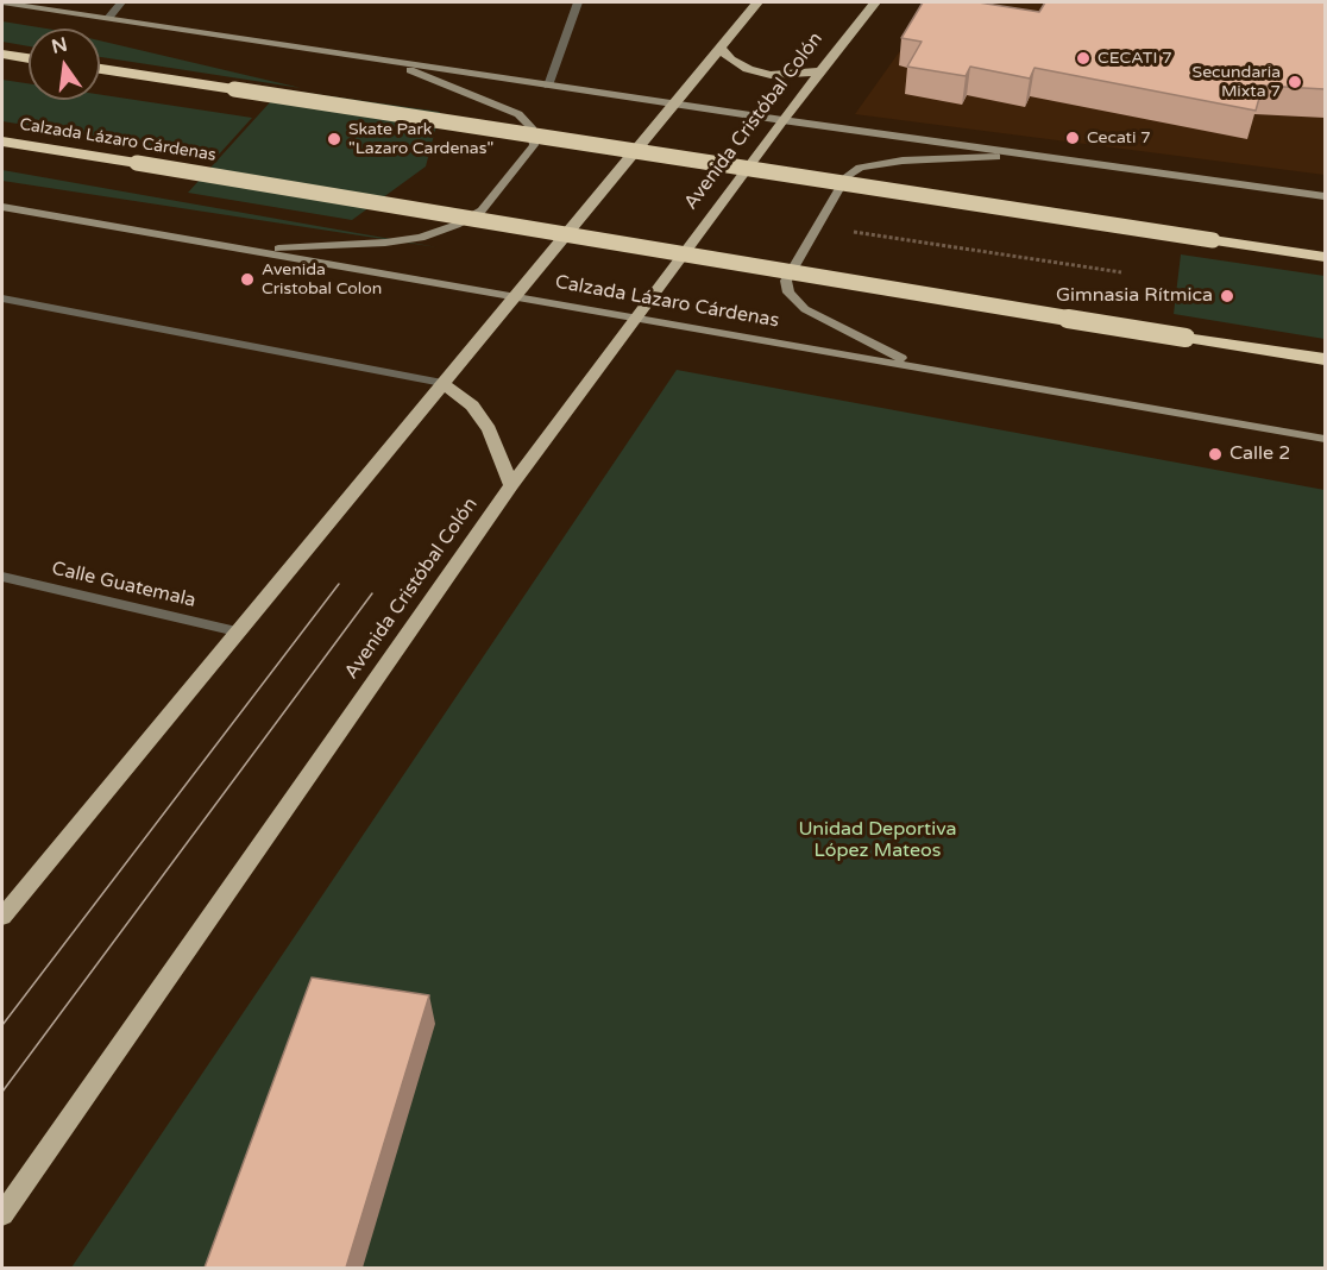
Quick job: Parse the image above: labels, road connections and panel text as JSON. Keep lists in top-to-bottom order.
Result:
{
  "streets": {
    "highway": ["Calzada Lázaro Cárdenas"],
    "main road": ["Avenida Cristóbal Colón"],
    "street": ["Calle Guatemala"]
  },
  "crossings": [
    ["Avenida Cristóbal Colón", "Calzada Lázaro Cárdenas"]
  ],
  "parks": ["Unidad Deportiva López Mateos"],
  "places": [
    "CECATI 7",
    "Secundaria Mixta 7",
    "Cecati 7",
    "Skate Park \"Lazaro Cardenas\"",
    "Avenida Cristobal Colon",
    "Gimnasia Rítmica",
    "Calle 2"
  ],
  "north": "top"
}
